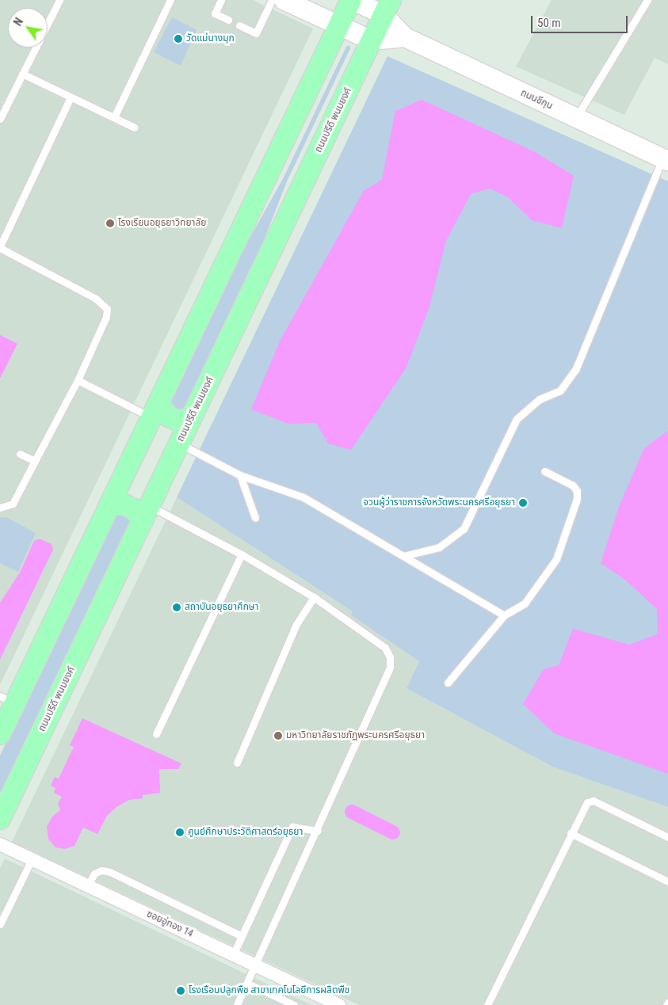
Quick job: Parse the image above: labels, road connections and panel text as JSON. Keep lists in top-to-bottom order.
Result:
{
  "streets": {
    "main road": ["ถนนชีกุน", "ถนนปรีดี พนมยงค์"],
    "street": ["ซอยอู่ทอง 14"]
  },
  "crossings": [
    ["ถนนชีกุน", "ถนนปรีดี พนมยงค์"]
  ],
  "places": [
    "วัดแม่นางมุก",
    "โรงเรียนอยุธยาวิทยาลัย",
    "จวนผู้ว่าราชการจังหวัดพระนครศรีอยุธยา",
    "สถาบันอยุธยาศึกษา",
    "มหาวิทยาลัยราชภัฏพระนครศรีอยุธยา",
    "ศูนย์ศึกษาประวัติศาสตร์อยุธยา",
    "โรงเรือนปลูกพืช สาขาเทคโนโลยีการผลิตพืช"
  ],
  "scale_bar": "50 m",
  "north": "top left"
}
